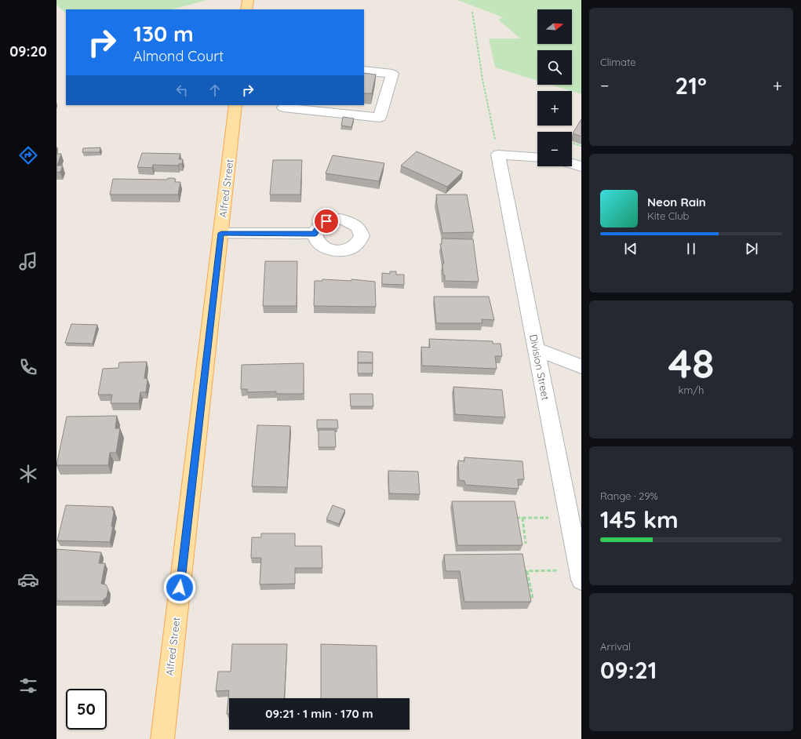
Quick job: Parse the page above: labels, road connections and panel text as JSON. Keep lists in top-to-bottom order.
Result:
{
  "streets": {
    "main road": ["Alfred Street"],
    "street": ["Division Street"]
  },
  "north": "right",
  "page": {
    "tabs": "09:20",
    "tile": [
      "Climate",
      ["48", "km/h"],
      ["Range · 29%", "145 km"],
      ["Arrival", "09:21"]
    ],
    "map_buttons": ["+", "−"],
    "turn": ["130 m", "Almond Court"],
    "heat": ["−", "21°", "+"],
    "song": ["Neon Rain", "Kite Club"],
    "limit": "50",
    "trip": "09:21 · 1 min · 170 m"
  }
}
